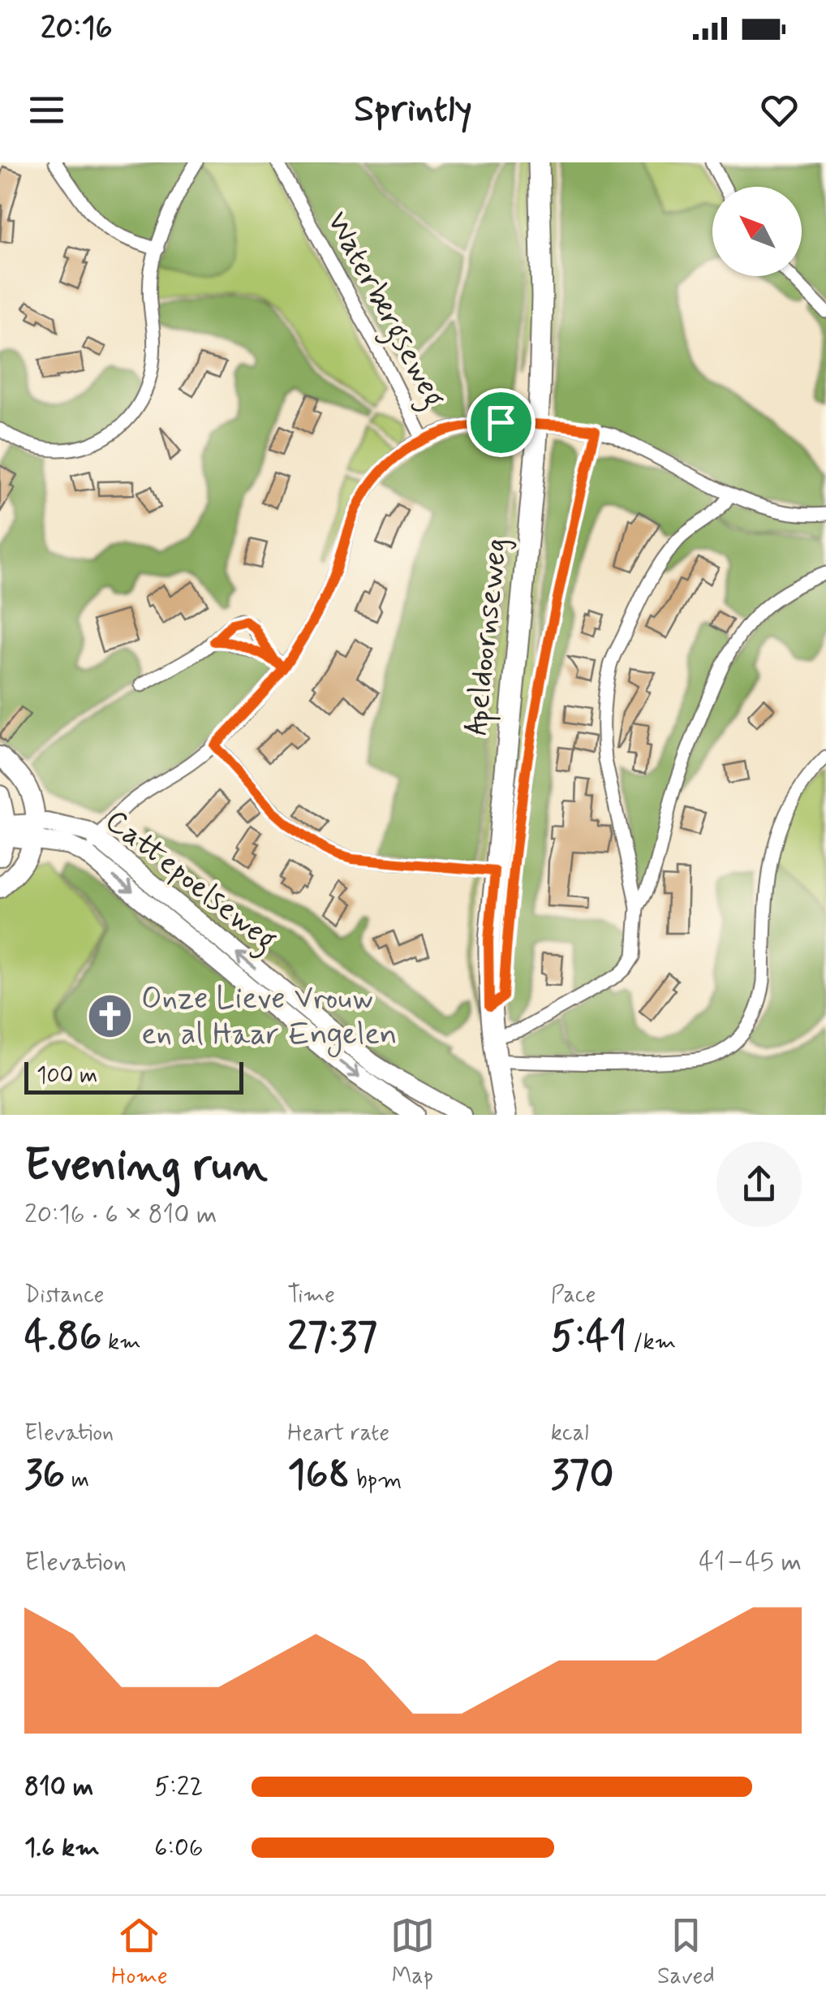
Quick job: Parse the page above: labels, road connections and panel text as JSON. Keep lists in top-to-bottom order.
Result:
{
  "streets": {
    "main road": ["Apeldoornseweg"],
    "street": ["Waterbergseweg", "Cattepoelseweg"]
  },
  "places": {
    "church": ["Onze Lieve Vrouw en al Haar Engelen"]
  },
  "scale_bar": "100 m",
  "north": "top left",
  "page": {
    "status": "20:16",
    "header": "Sprintly",
    "scale": "100 m",
    "heading": ["Evening run", "20:16 · 6 × 810 m"],
    "stats": [
      ["Distance", "4.86 km"],
      ["Time", "27:37"],
      ["Pace", "5:41 /km"],
      ["Elevation", "36 m"],
      ["Heart rate", "168 bpm"],
      ["kcal", "370"]
    ],
    "chart": ["Elevation", "41–45 m"],
    "list": [
      {
        "name": "810 m",
        "note": "5:22"
      },
      {
        "name": "1.6 km",
        "note": "6:06"
      }
    ],
    "tabs": ["Home", "Map", "Saved"]
  }
}
